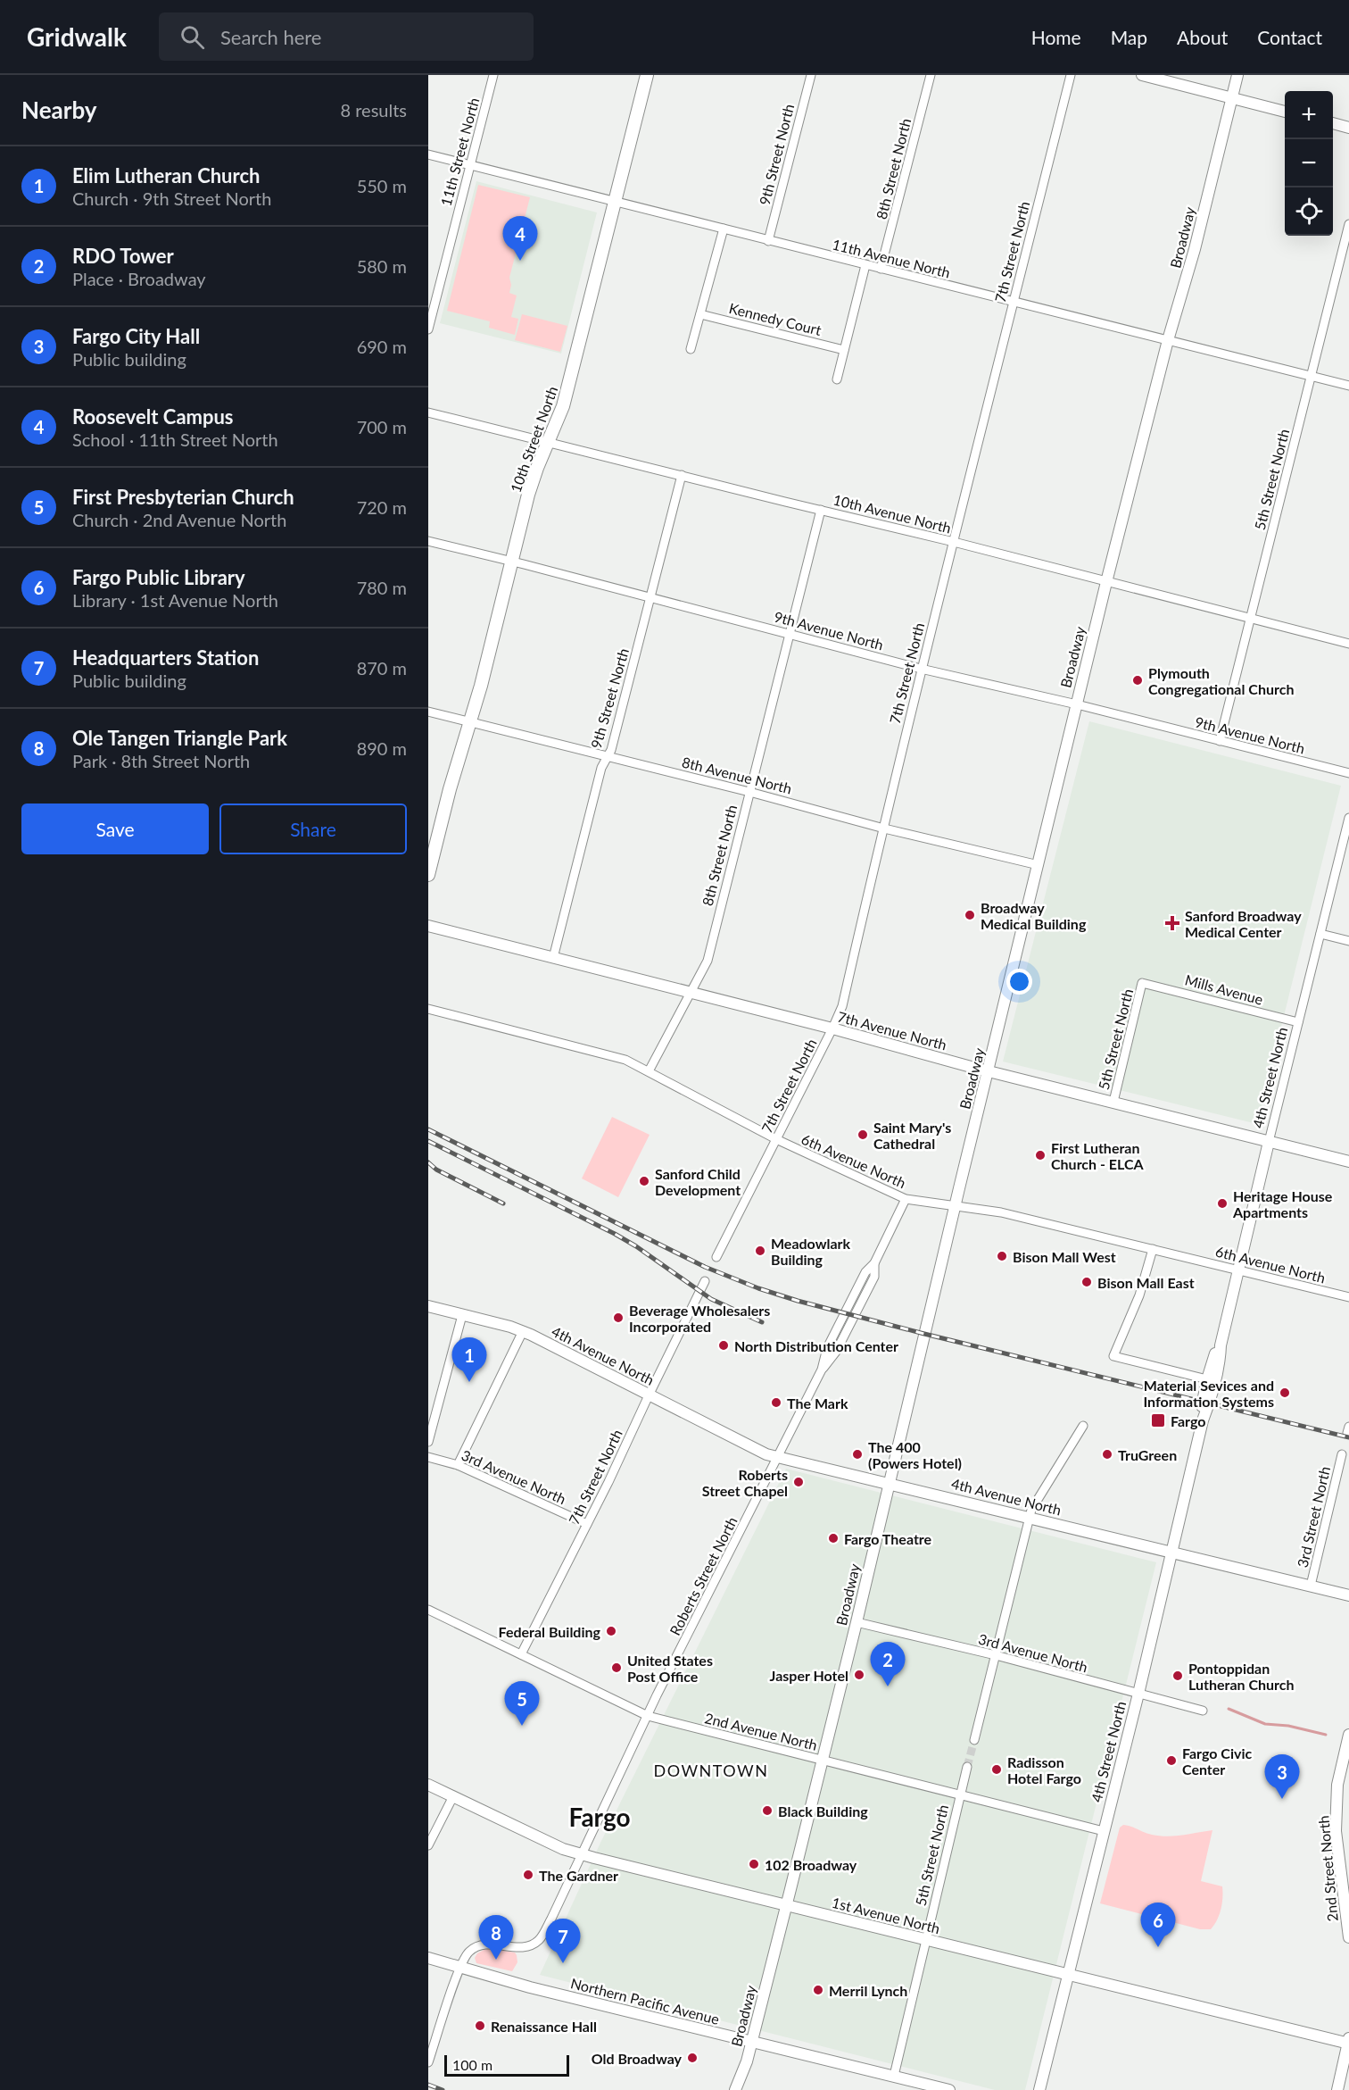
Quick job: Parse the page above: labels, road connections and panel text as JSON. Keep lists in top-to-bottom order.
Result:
{
  "streets": {
    "main road": ["10th Street North"],
    "street": [
      "11th Street North",
      "9th Street North",
      "8th Street North",
      "Broadway",
      "7th Street North",
      "11th Avenue North",
      "Kennedy Court",
      "5th Street North",
      "10th Avenue North",
      "9th Avenue North",
      "8th Avenue North",
      "Mills Avenue",
      "7th Avenue North",
      "4th Street North",
      "6th Avenue North",
      "4th Avenue North",
      "3rd Avenue North",
      "3rd Street North",
      "Roberts Street North",
      "2nd Avenue North",
      "2nd Street North",
      "1st Avenue North",
      "Northern Pacific Avenue"
    ]
  },
  "crossings": [
    ["11th Street North", "11th Avenue North"],
    ["9th Street North", "11th Avenue North"],
    ["9th Street North", "10th Avenue North"],
    ["9th Street North", "9th Avenue North"],
    ["9th Street North", "8th Avenue North"],
    ["9th Street North", "7th Avenue North"],
    ["8th Street North", "11th Avenue North"],
    ["8th Street North", "10th Avenue North"],
    ["8th Street North", "9th Avenue North"],
    ["8th Street North", "8th Avenue North"],
    ["8th Street North", "7th Avenue North"],
    ["8th Street North", "6th Avenue North"],
    ["Broadway", "11th Avenue North"],
    ["Broadway", "10th Avenue North"],
    ["Broadway", "9th Avenue North"],
    ["Broadway", "8th Avenue North"],
    ["Broadway", "7th Avenue North"],
    ["Broadway", "6th Avenue North"],
    ["Broadway", "4th Avenue North"],
    ["Broadway", "3rd Avenue North"],
    ["Broadway", "2nd Avenue North"],
    ["Broadway", "1st Avenue North"],
    ["Broadway", "Northern Pacific Avenue"],
    ["7th Street North", "11th Avenue North"],
    ["7th Street North", "10th Avenue North"],
    ["7th Street North", "9th Avenue North"],
    ["7th Street North", "8th Avenue North"],
    ["7th Street North", "7th Avenue North"],
    ["7th Street North", "6th Avenue North"],
    ["7th Street North", "4th Avenue North"],
    ["7th Street North", "3rd Avenue North"],
    ["7th Street North", "2nd Avenue North"],
    ["11th Avenue North", "10th Street North"],
    ["11th Avenue North", "5th Street North"],
    ["10th Street North", "10th Avenue North"],
    ["10th Street North", "9th Avenue North"],
    ["10th Street North", "8th Avenue North"],
    ["5th Street North", "10th Avenue North"],
    ["5th Street North", "9th Avenue North"],
    ["5th Street North", "Mills Avenue"],
    ["5th Street North", "7th Avenue North"],
    ["5th Street North", "2nd Avenue North"],
    ["5th Street North", "1st Avenue North"],
    ["5th Street North", "Northern Pacific Avenue"],
    ["Mills Avenue", "4th Street North"],
    ["7th Avenue North", "4th Street North"],
    ["4th Street North", "6th Avenue North"],
    ["4th Street North", "4th Avenue North"],
    ["4th Street North", "3rd Avenue North"],
    ["4th Street North", "2nd Avenue North"],
    ["4th Street North", "1st Avenue North"],
    ["6th Avenue North", "Roberts Street North"],
    ["4th Avenue North", "3rd Street North"],
    ["4th Avenue North", "Roberts Street North"],
    ["Roberts Street North", "2nd Avenue North"],
    ["Roberts Street North", "1st Avenue North"],
    ["Roberts Street North", "Northern Pacific Avenue"]
  ],
  "districts": ["DOWNTOWN", "Fargo"],
  "places": {
    "other": [
      "Plymouth Congregational Church",
      "Broadway Medical Building",
      "Saint Mary's Cathedral",
      "First Lutheran Church - ELCA",
      "Sanford Child Development",
      "Heritage House Apartments",
      "Meadowlark Building",
      "Bison Mall West",
      "Bison Mall East",
      "Beverage Wholesalers Incorporated",
      "North Distribution Center",
      "Material Sevices and Information Systems",
      "The Mark",
      "The 400 (Powers Hotel)",
      "TruGreen",
      "Roberts Street Chapel",
      "Fargo Theatre",
      "Federal Building",
      "United States Post Office",
      "Jasper Hotel",
      "Pontoppidan Lutheran Church",
      "Fargo Civic Center",
      "Radisson Hotel Fargo",
      "Black Building",
      "102 Broadway",
      "The Gardner",
      "Merril Lynch",
      "Renaissance Hall",
      "Old Broadway"
    ],
    "health": ["Sanford Broadway Medical Center"],
    "transit": ["Fargo"]
  },
  "scale_bar": "100 m",
  "page": {
    "header": "Gridwalk",
    "search": "Search here",
    "nav": [
      "Home",
      "Map",
      "About",
      "Contact"
    ],
    "heading": ["Nearby", "8 results"],
    "map_buttons": ["+", "−"],
    "list": [
      {
        "mark": "1",
        "name": "Elim Lutheran Church",
        "note": "Church · 9th Street North",
        "value": "550 m"
      },
      {
        "mark": "2",
        "name": "RDO Tower",
        "note": "Place · Broadway",
        "value": "580 m"
      },
      {
        "mark": "3",
        "name": "Fargo City Hall",
        "note": "Public building",
        "value": "690 m"
      },
      {
        "mark": "4",
        "name": "Roosevelt Campus",
        "note": "School · 11th Street North",
        "value": "700 m"
      },
      {
        "mark": "5",
        "name": "First Presbyterian Church",
        "note": "Church · 2nd Avenue North",
        "value": "720 m"
      },
      {
        "mark": "6",
        "name": "Fargo Public Library",
        "note": "Library · 1st Avenue North",
        "value": "780 m"
      },
      {
        "mark": "7",
        "name": "Headquarters Station",
        "note": "Public building",
        "value": "870 m"
      },
      {
        "mark": "8",
        "name": "Ole Tangen Triangle Park",
        "note": "Park · 8th Street North",
        "value": "890 m"
      }
    ],
    "pins": [
      "4",
      "1",
      "2",
      "5",
      "3",
      "6",
      "8",
      "7"
    ],
    "buttons": ["Save", "Share"],
    "scale": "100 m"
  }
}
